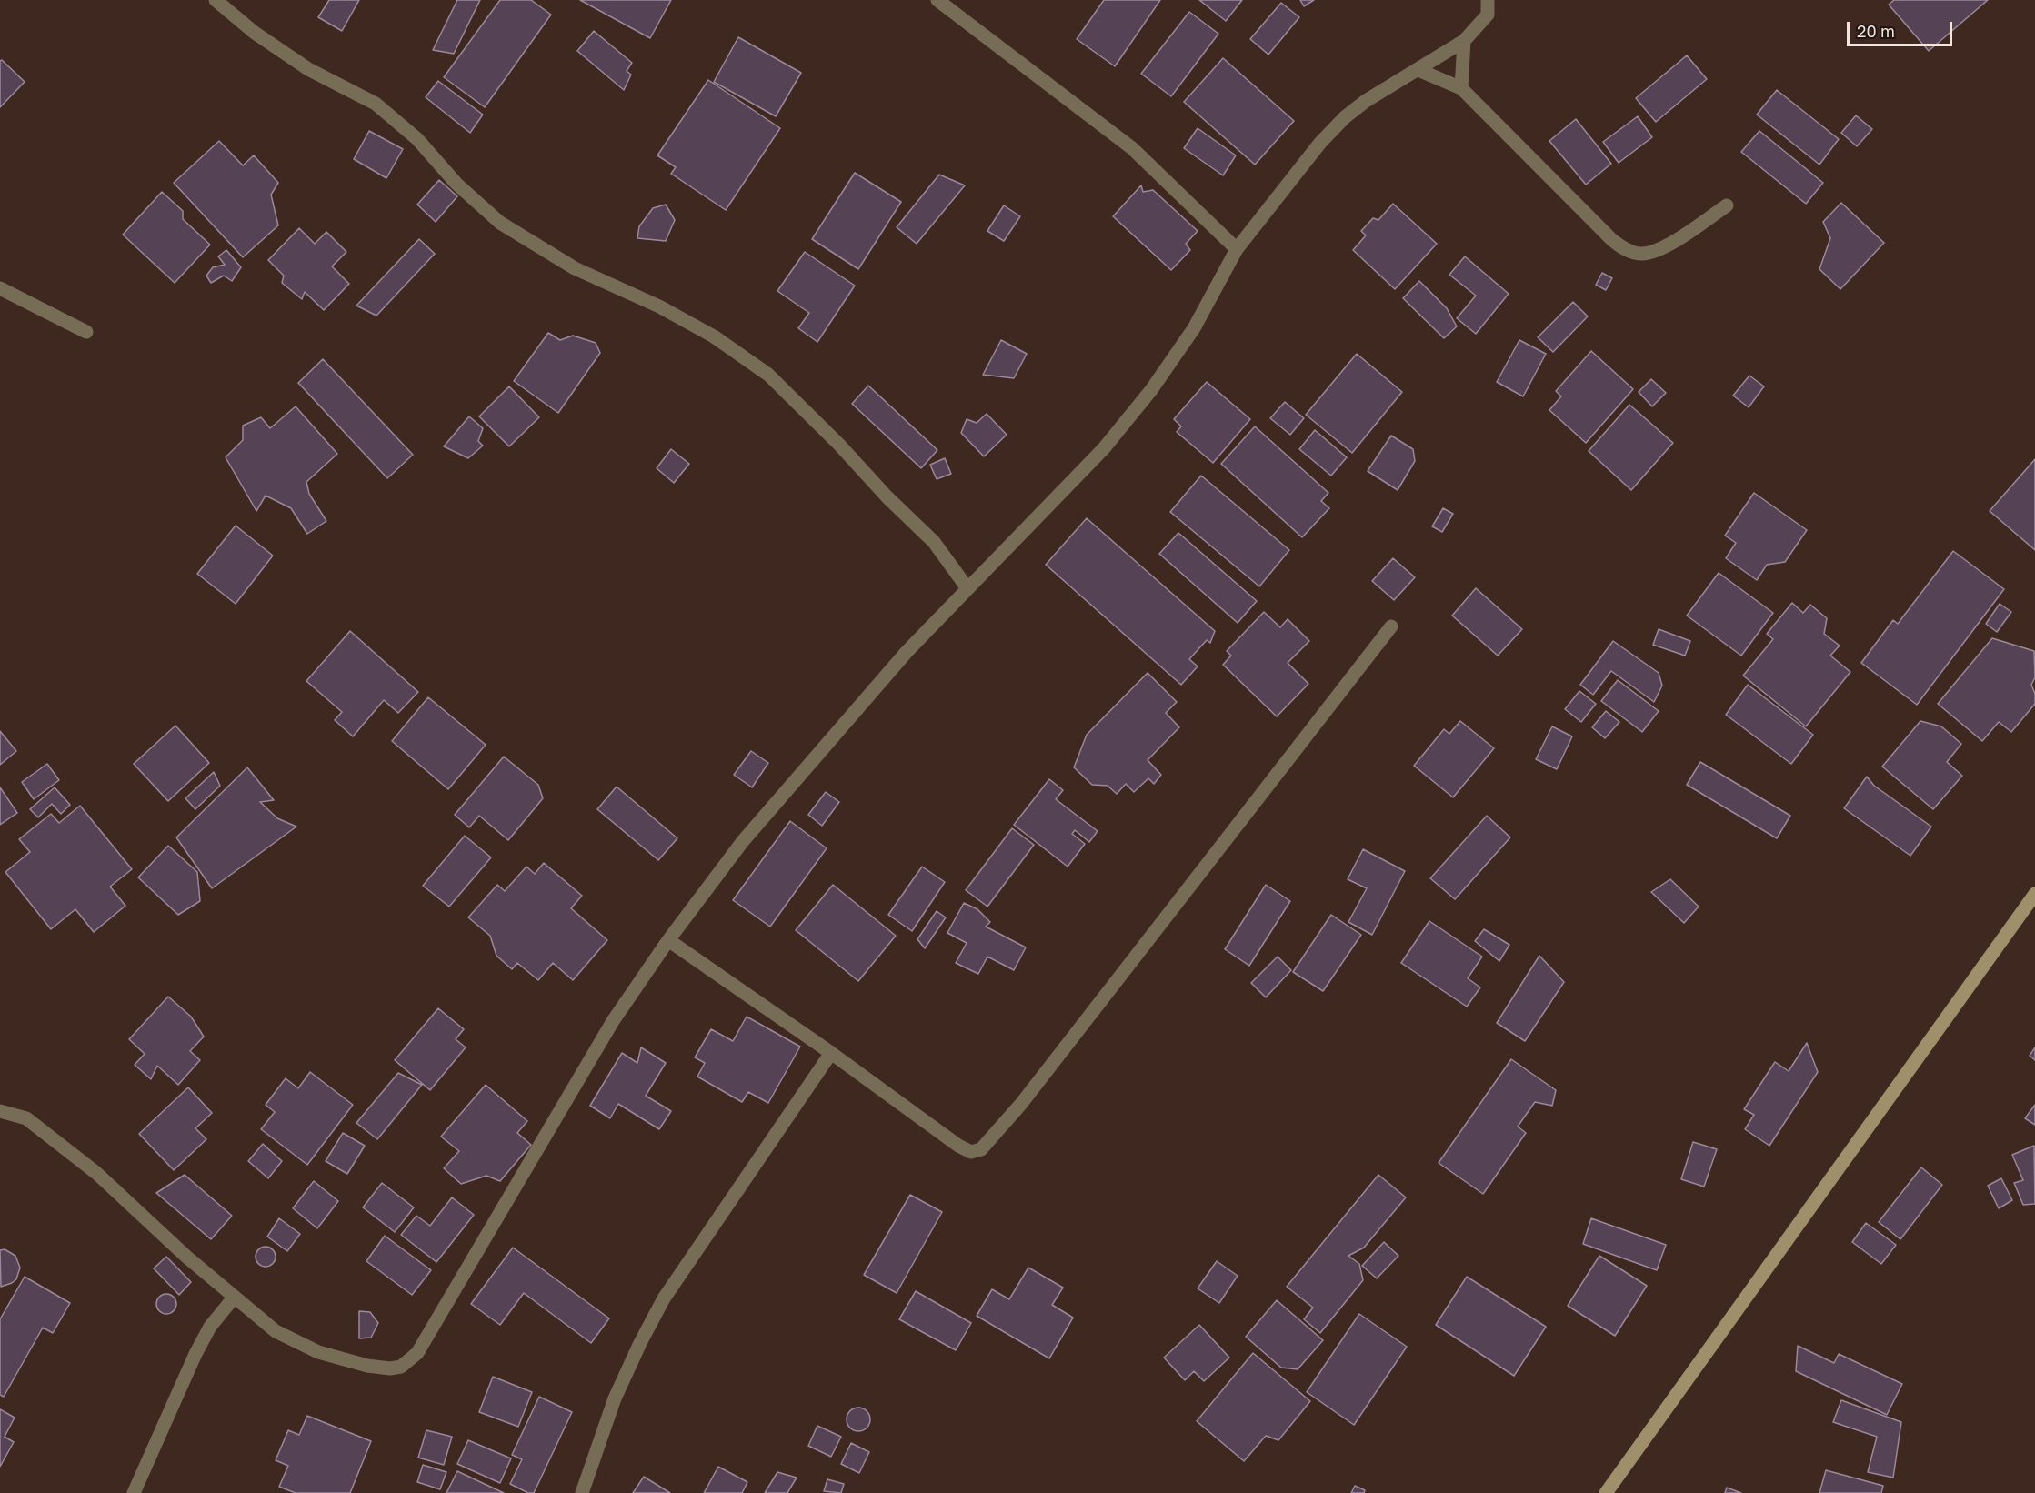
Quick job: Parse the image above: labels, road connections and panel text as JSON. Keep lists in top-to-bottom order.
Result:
{
  "scale_bar": "20 m"
}
